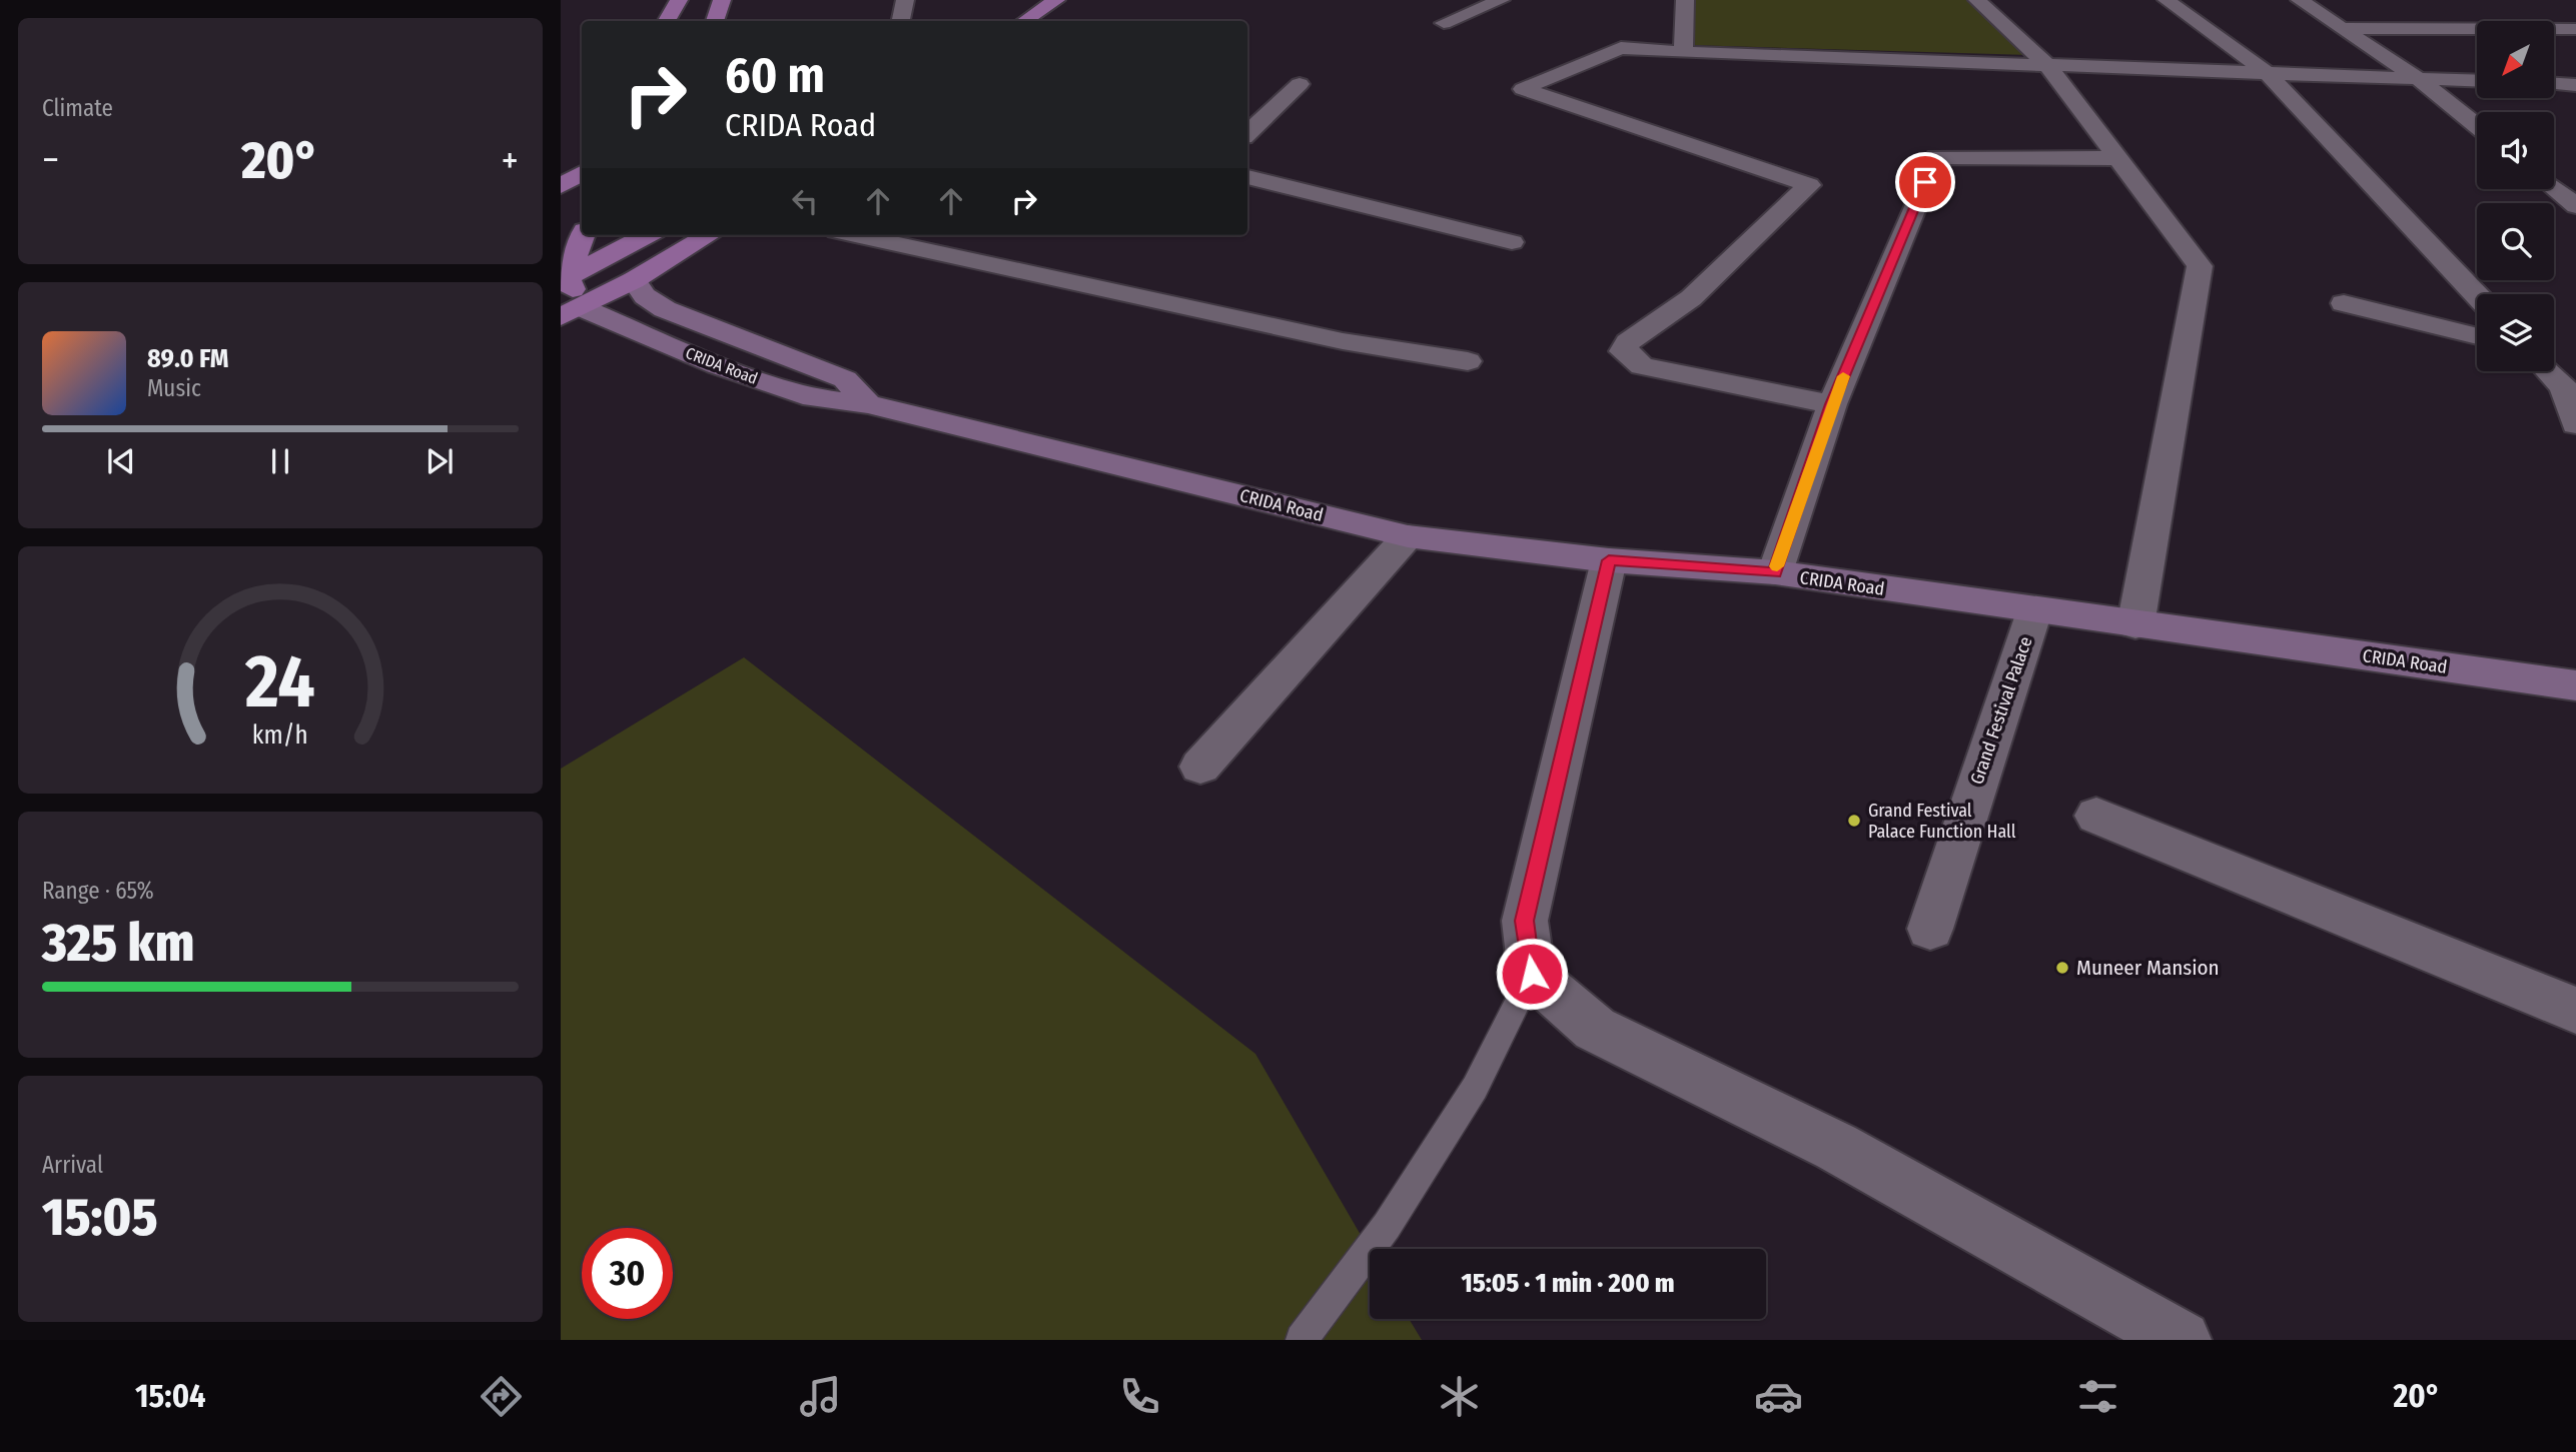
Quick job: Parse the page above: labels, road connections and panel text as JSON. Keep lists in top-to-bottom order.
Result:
{
  "streets": {
    "main road": ["CRIDA Road"],
    "street": ["Grand Festival Palace"]
  },
  "crossings": [
    ["CRIDA Road", "Grand Festival Palace"]
  ],
  "places": ["Grand Festival Palace Function Hall", "Muneer Mansion"],
  "north": "bottom left",
  "page": {
    "tile": [
      "Climate",
      ["Range · 65%", "325 km"],
      ["Arrival", "15:05"]
    ],
    "turn": ["60 m", "CRIDA Road"],
    "heat": ["−", "20°", "+"],
    "song": ["89.0 FM", "Music"],
    "limit": "30",
    "trip": "15:05 · 1 min · 200 m",
    "tabs": ["15:04", "20°"],
    "gauge": ["24", "km/h"]
  }
}
